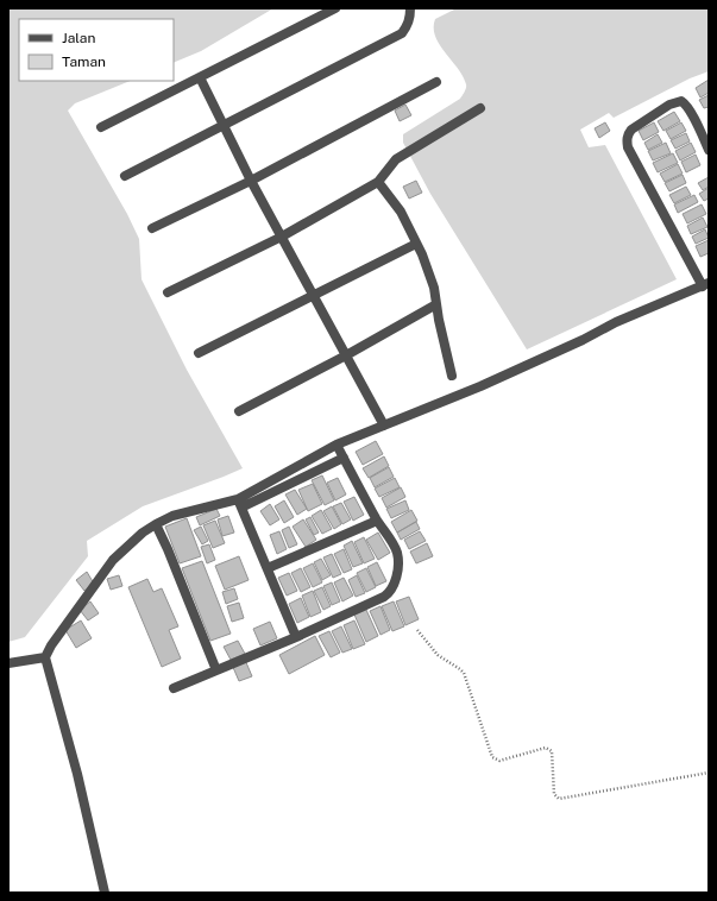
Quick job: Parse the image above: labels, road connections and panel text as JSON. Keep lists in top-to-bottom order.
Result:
{
  "legend": ["Jalan", "Taman"]
}
